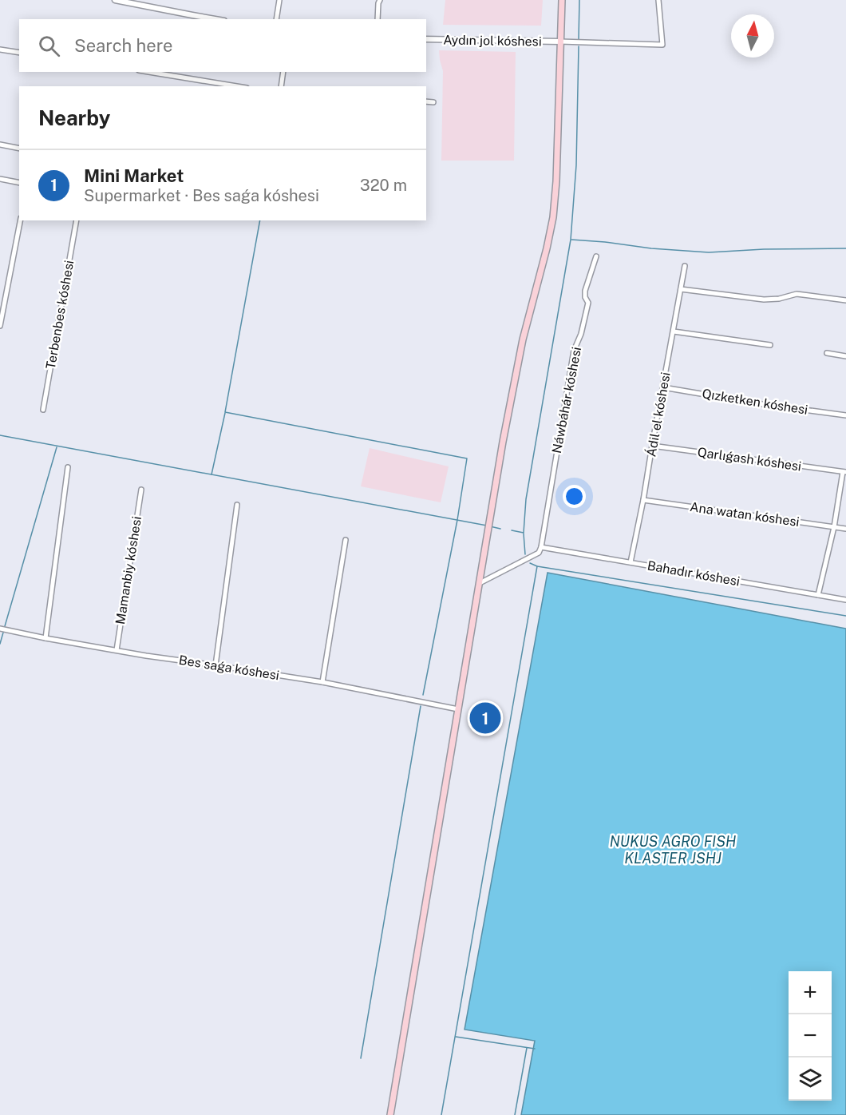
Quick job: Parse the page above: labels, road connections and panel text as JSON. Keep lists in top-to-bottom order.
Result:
{
  "streets": {
    "street": [
      "Aydın jol kóshesi",
      "Terbenbes kóshesi",
      "Náwbáhár kóshesi",
      "Qızketken kóshesi",
      "Ádil el kóshesi",
      "Qarlıǵash kóshesi",
      "Ana watan kóshesi",
      "Mamanbiy kóshesi",
      "Bahadır kóshesi",
      "Bes saǵa kóshesi"
    ]
  },
  "crossings": [
    ["Náwbáhár kóshesi", "Bahadır kóshesi"],
    ["Qızketken kóshesi", "Ádil el kóshesi"],
    ["Ádil el kóshesi", "Qarlıǵash kóshesi"],
    ["Ádil el kóshesi", "Ana watan kóshesi"],
    ["Ádil el kóshesi", "Bahadır kóshesi"],
    ["Mamanbiy kóshesi", "Bes saǵa kóshesi"]
  ],
  "water": ["NUKUS AGRO FISH KLASTER JSHJ"],
  "north": "top",
  "page": {
    "search": "Search here",
    "heading": "Nearby",
    "list": [
      {
        "mark": "1",
        "name": "Mini Market",
        "note": "Supermarket · Bes saǵa kóshesi",
        "value": "320 m"
      }
    ],
    "pins": "1",
    "map_buttons": ["+", "−"]
  }
}
